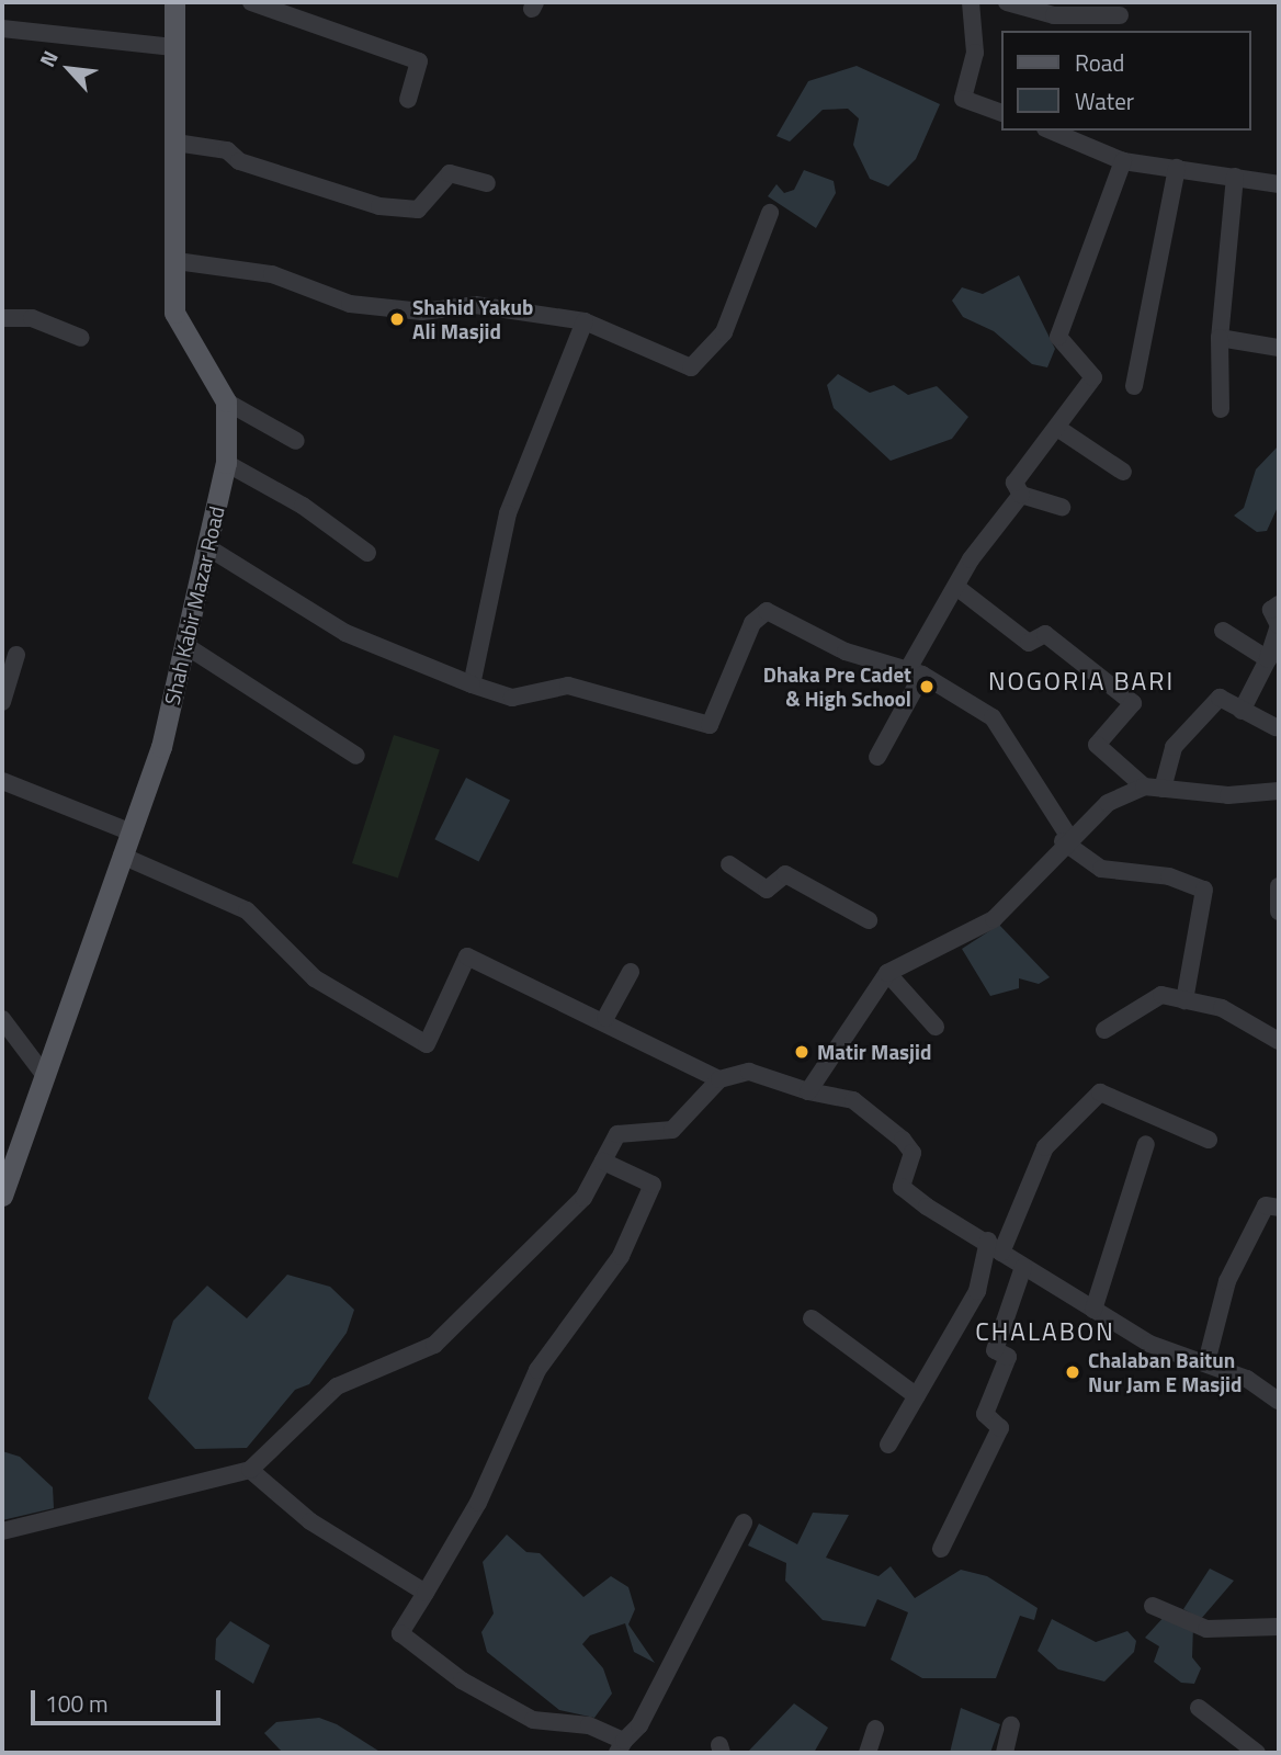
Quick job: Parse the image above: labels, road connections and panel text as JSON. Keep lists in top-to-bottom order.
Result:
{
  "streets": {
    "main road": ["Shah Kabir Mazar Road"]
  },
  "districts": ["NOGORIA BARI", "CHALABON"],
  "places": [
    "Shahid Yakub Ali Masjid",
    "Dhaka Pre Cadet & High School",
    "Matir Masjid",
    "Chalaban Baitun Nur Jam E Masjid"
  ],
  "legend": ["Road", "Water"],
  "scale_bar": "100 m",
  "north": "top left"
}
